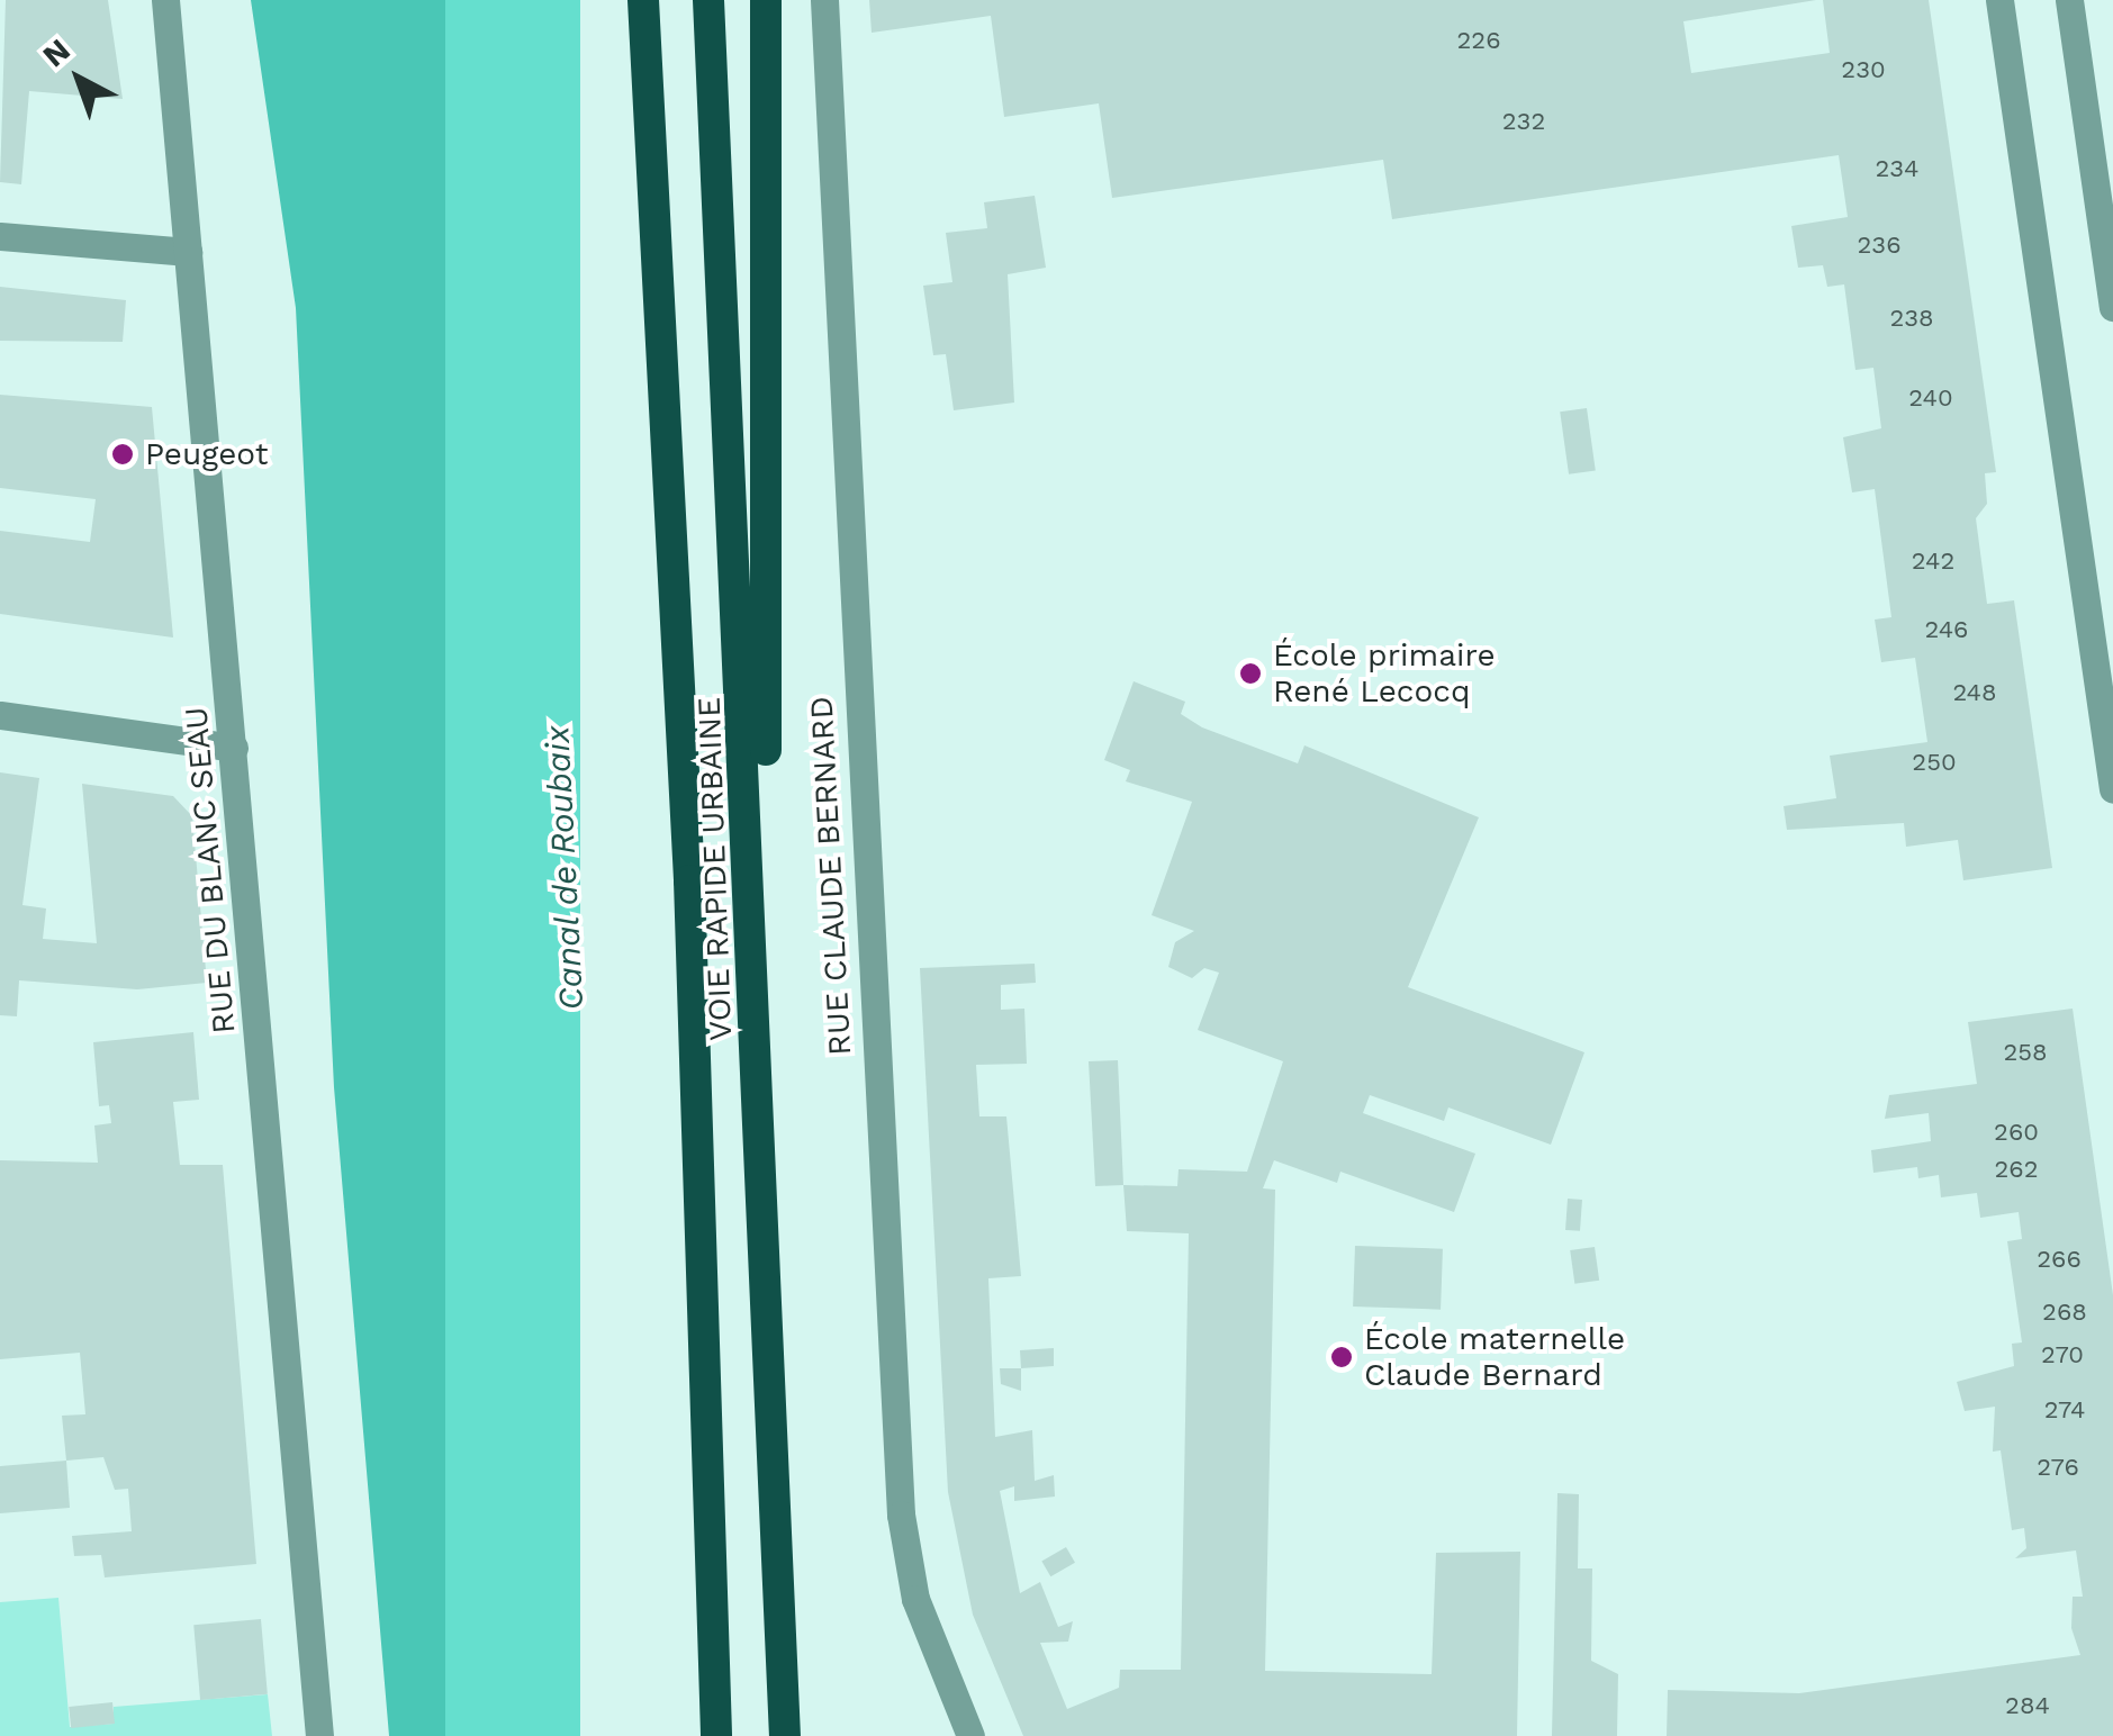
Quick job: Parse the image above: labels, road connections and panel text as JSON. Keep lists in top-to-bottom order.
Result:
{
  "streets": {
    "highway": ["VOIE RAPIDE URBAINE"],
    "street": ["RUE DU BLANC SEAU", "RUE CLAUDE BERNARD"]
  },
  "water": ["Canal de Roubaix"],
  "places": ["Peugeot", "École primaire René Lecocq", "École maternelle Claude Bernard"],
  "house_numbers": [
    "226",
    "230",
    "232",
    "234",
    "236",
    "238",
    "240",
    "242",
    "246",
    "248",
    "250",
    "258",
    "260",
    "262",
    "266",
    "268",
    "270",
    "274",
    "276",
    "284"
  ],
  "north": "top left"
}
